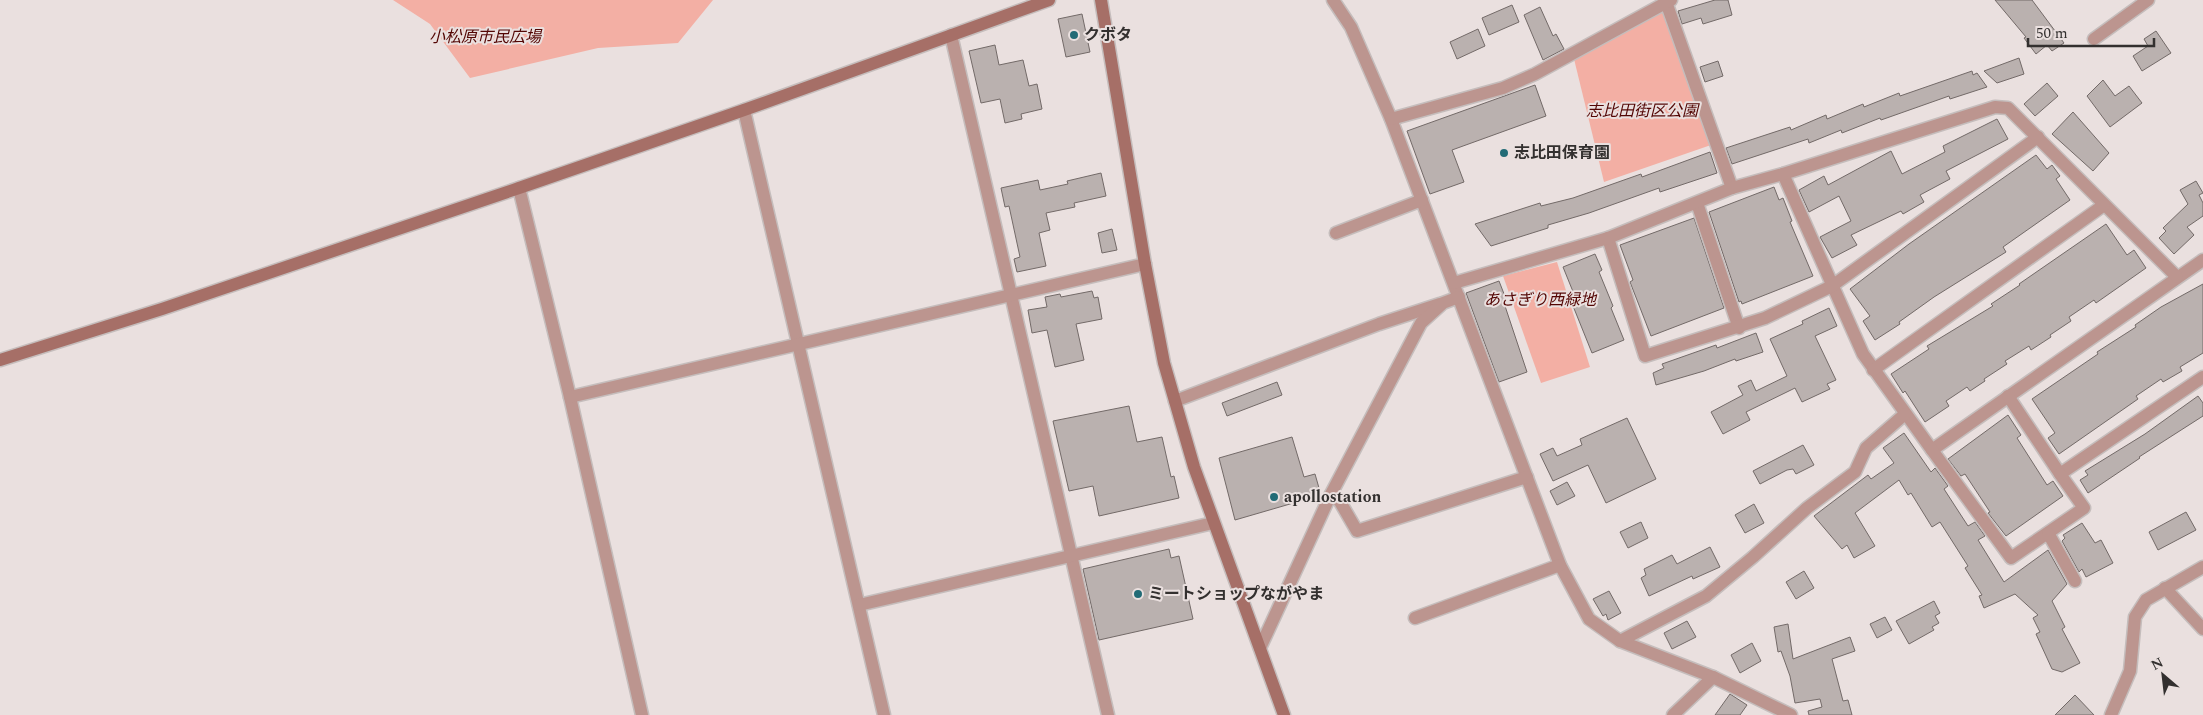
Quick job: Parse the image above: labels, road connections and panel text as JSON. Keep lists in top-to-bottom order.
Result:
{
  "parks": ["小松原市民広場", "志比田街区公園", "あさぎり西緑地"],
  "places": [
    "クボタ",
    "志比田保育園",
    "apollostation",
    "ミートショップながやま"
  ],
  "scale_bar": "50 m",
  "north": "top left"
}
